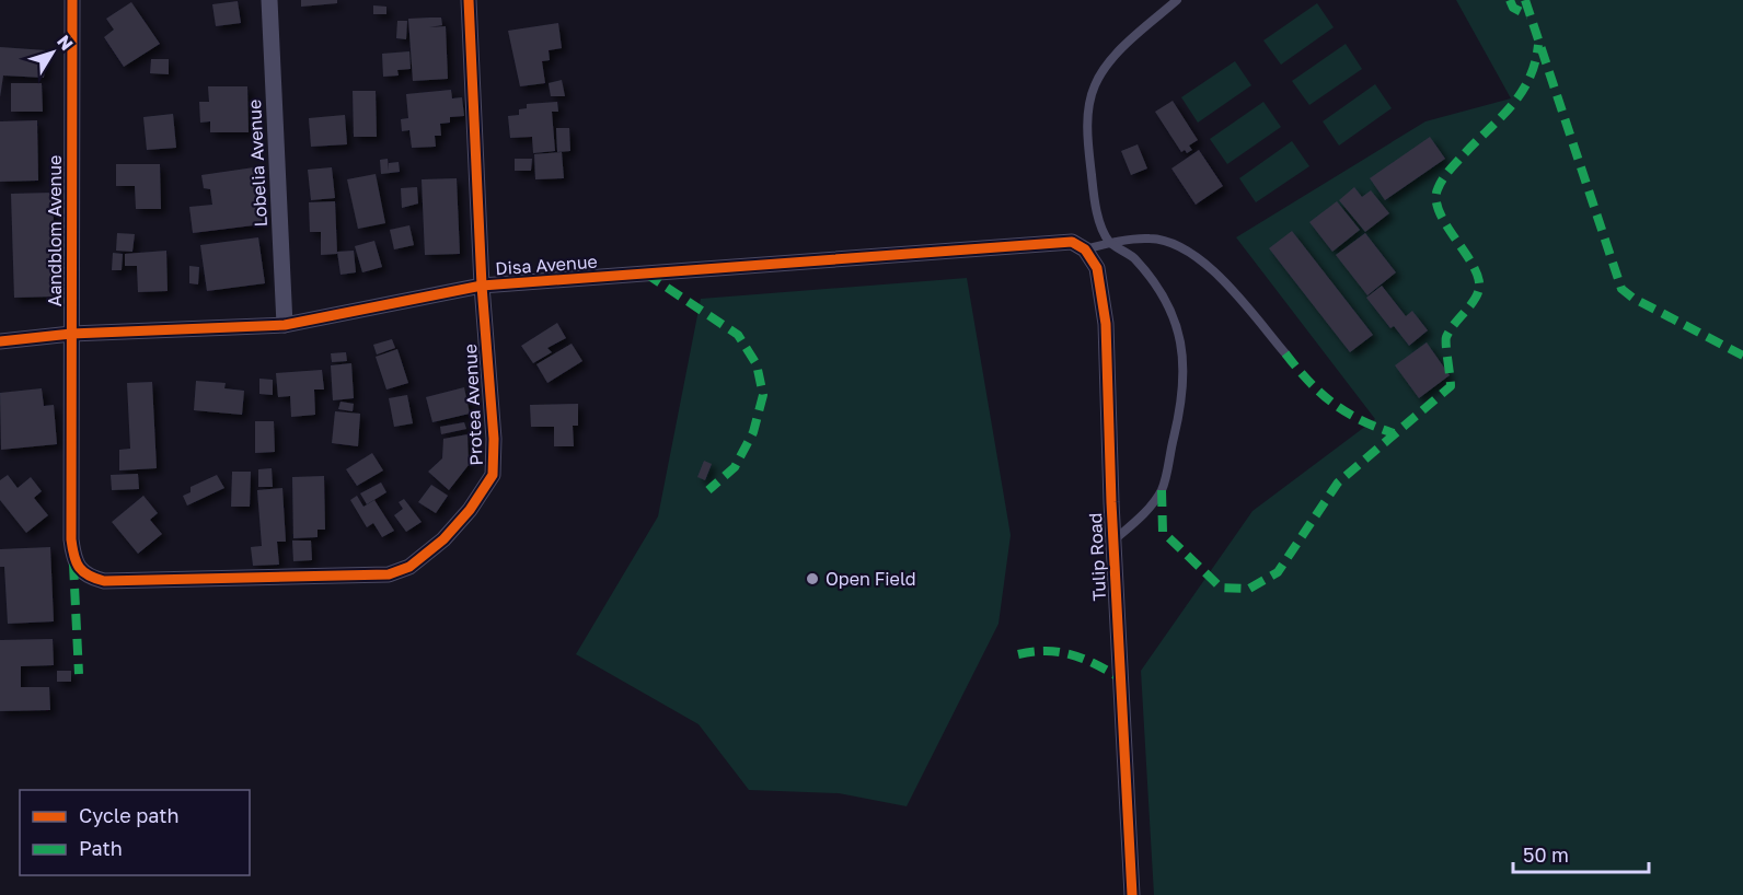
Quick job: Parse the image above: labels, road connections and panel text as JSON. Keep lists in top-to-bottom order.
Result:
{
  "streets": {
    "street": [
      "Lobelia Avenue",
      "Aandblom Avenue",
      "Disa Avenue",
      "Protea Avenue",
      "Tulip Road"
    ]
  },
  "crossings": [
    ["Lobelia Avenue", "Disa Avenue"],
    ["Aandblom Avenue", "Disa Avenue"],
    ["Aandblom Avenue", "Protea Avenue"],
    ["Disa Avenue", "Protea Avenue"],
    ["Disa Avenue", "Tulip Road"]
  ],
  "places": ["Open Field"],
  "legend": ["Cycle path", "Path"],
  "scale_bar": "50 m",
  "north": "top right"
}
